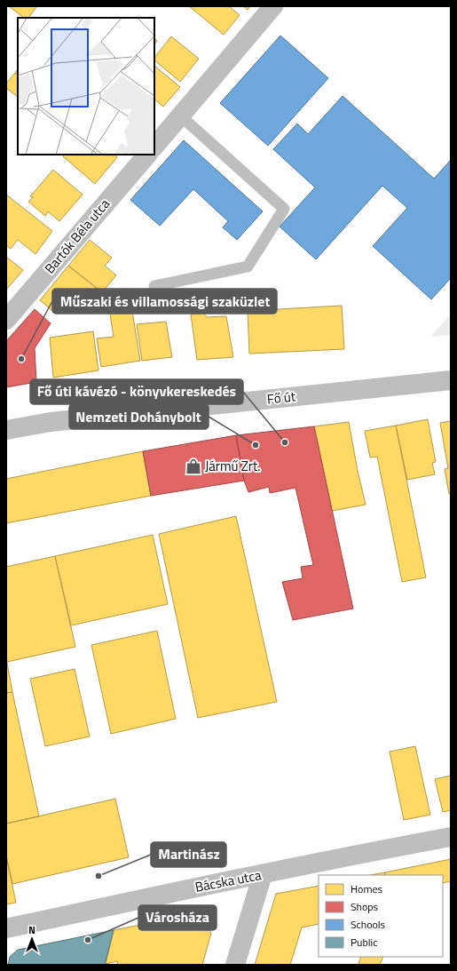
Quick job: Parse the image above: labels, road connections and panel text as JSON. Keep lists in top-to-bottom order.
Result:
{
  "streets": {
    "street": ["Bartók Béla utca", "Fő út", "Bácska utca"]
  },
  "places": {
    "other": [
      "Műszaki és villamossági szaküzlet",
      "Fő úti kávézó - könyvkereskedés",
      "Nemzeti Dohánybolt",
      "Martinász",
      "Városháza"
    ],
    "shop": ["Jármű Zrt."]
  },
  "legend": [
    "Homes",
    "Shops",
    "Schools",
    "Public"
  ],
  "north": "top"
}
